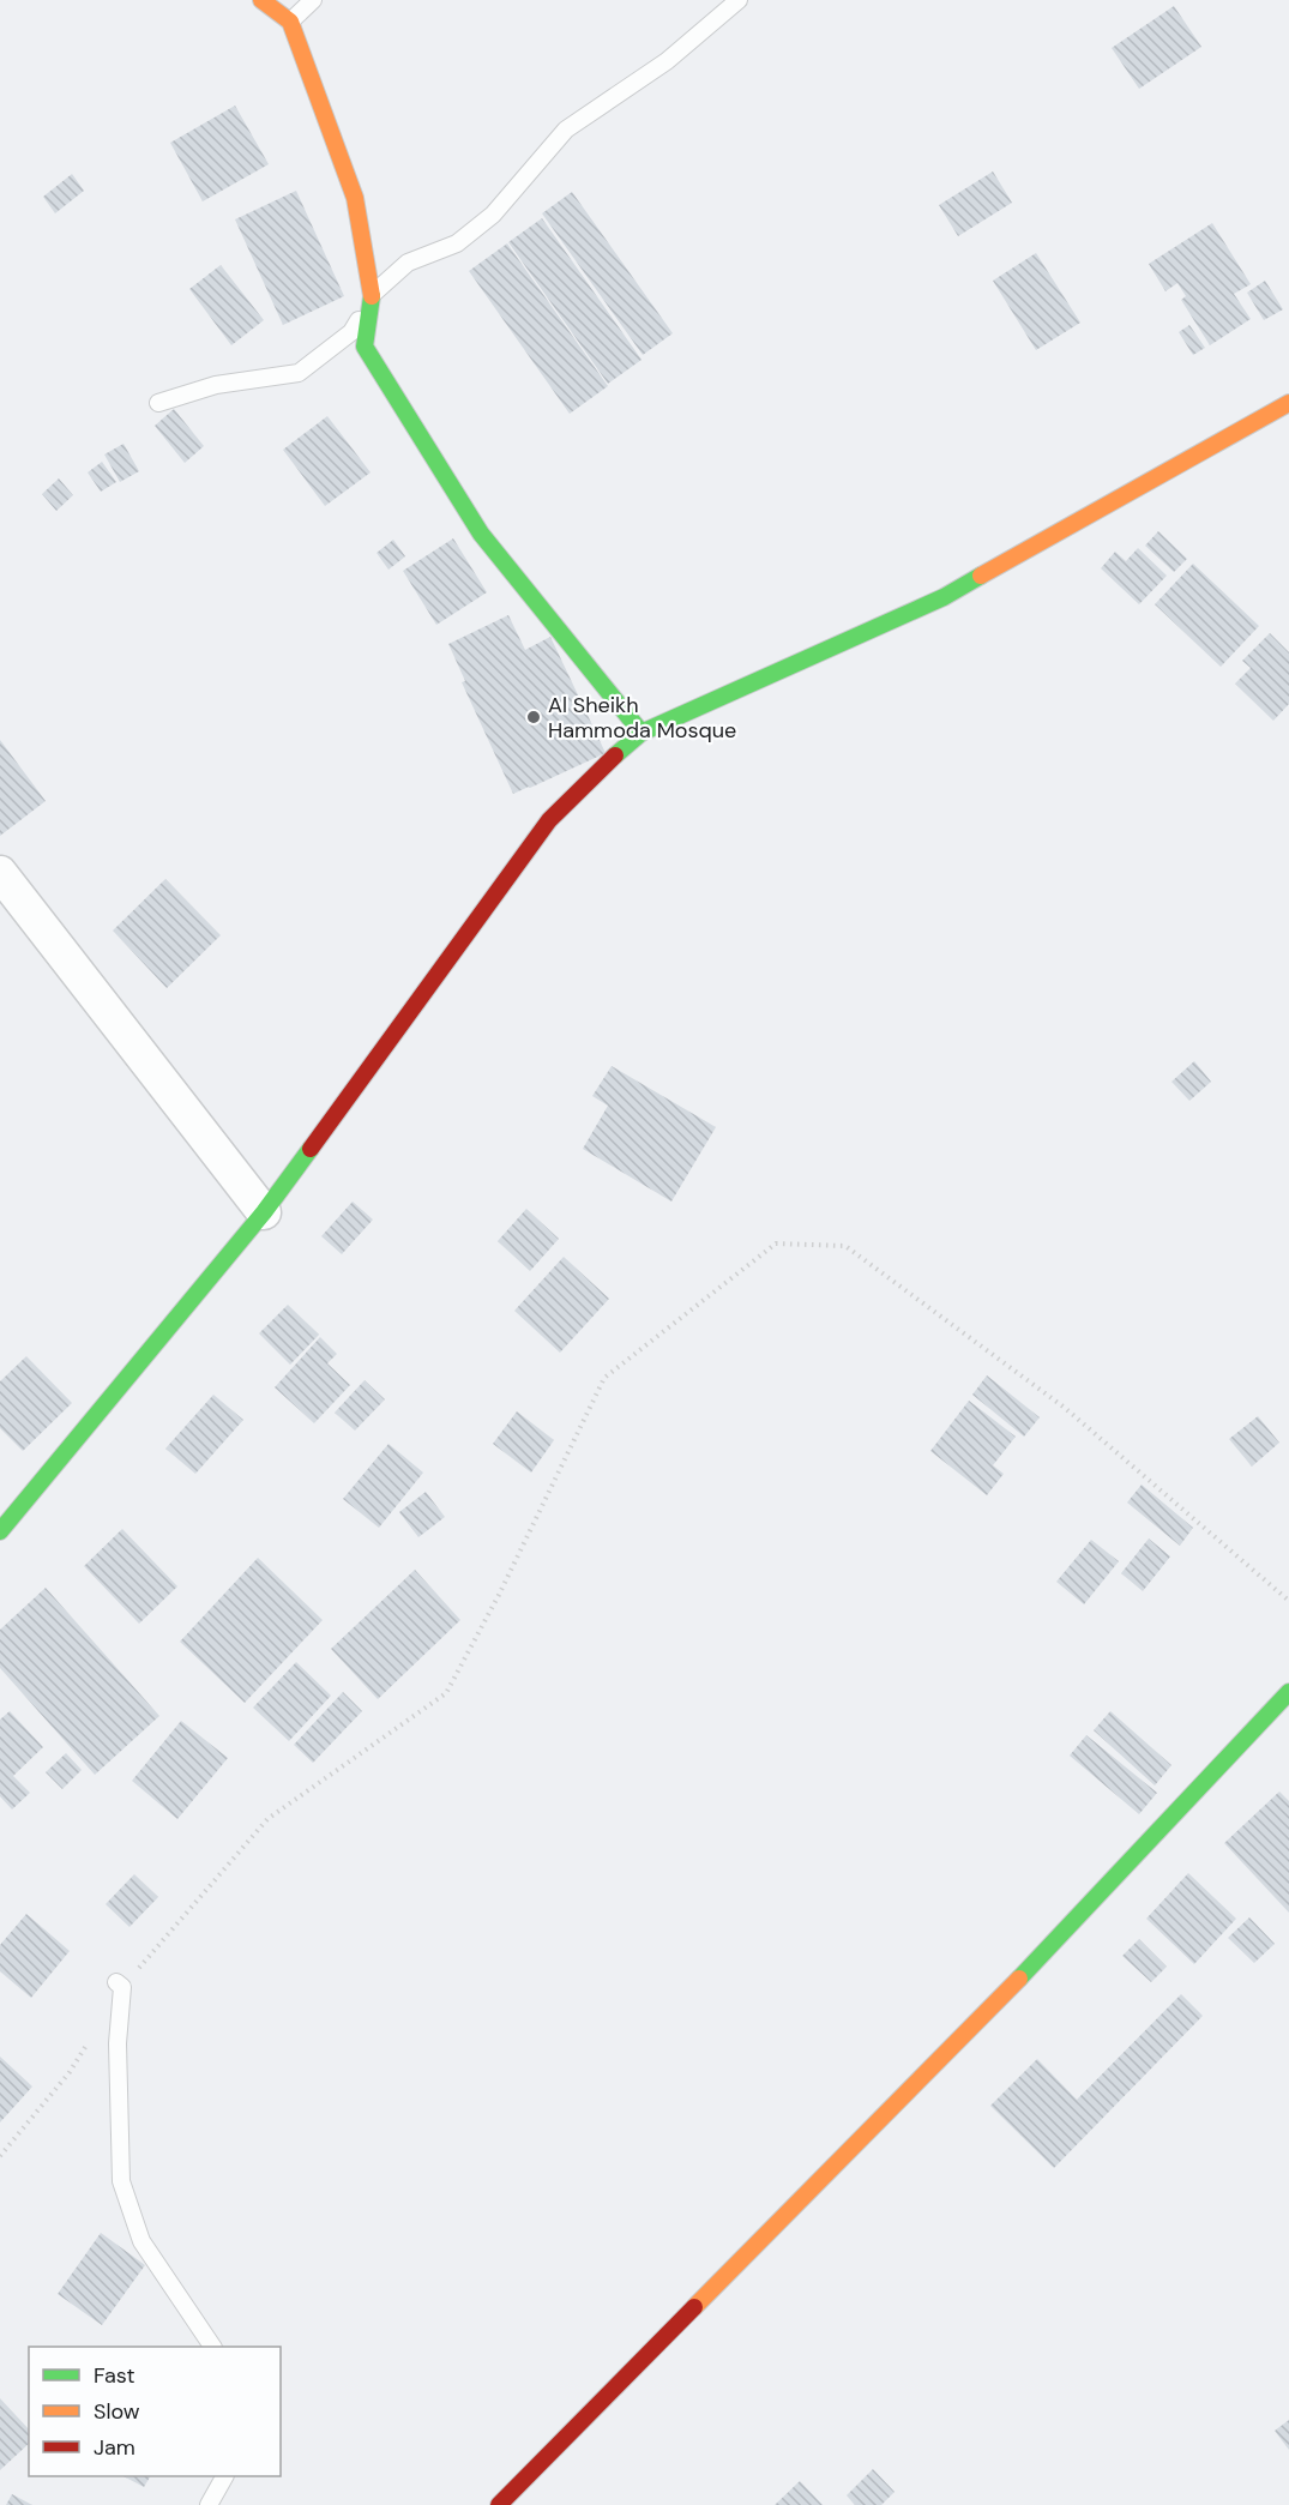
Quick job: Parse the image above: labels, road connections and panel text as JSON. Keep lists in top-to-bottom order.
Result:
{
  "places": ["Al Sheikh Hammoda Mosque"],
  "legend": ["Fast", "Slow", "Jam"]
}
